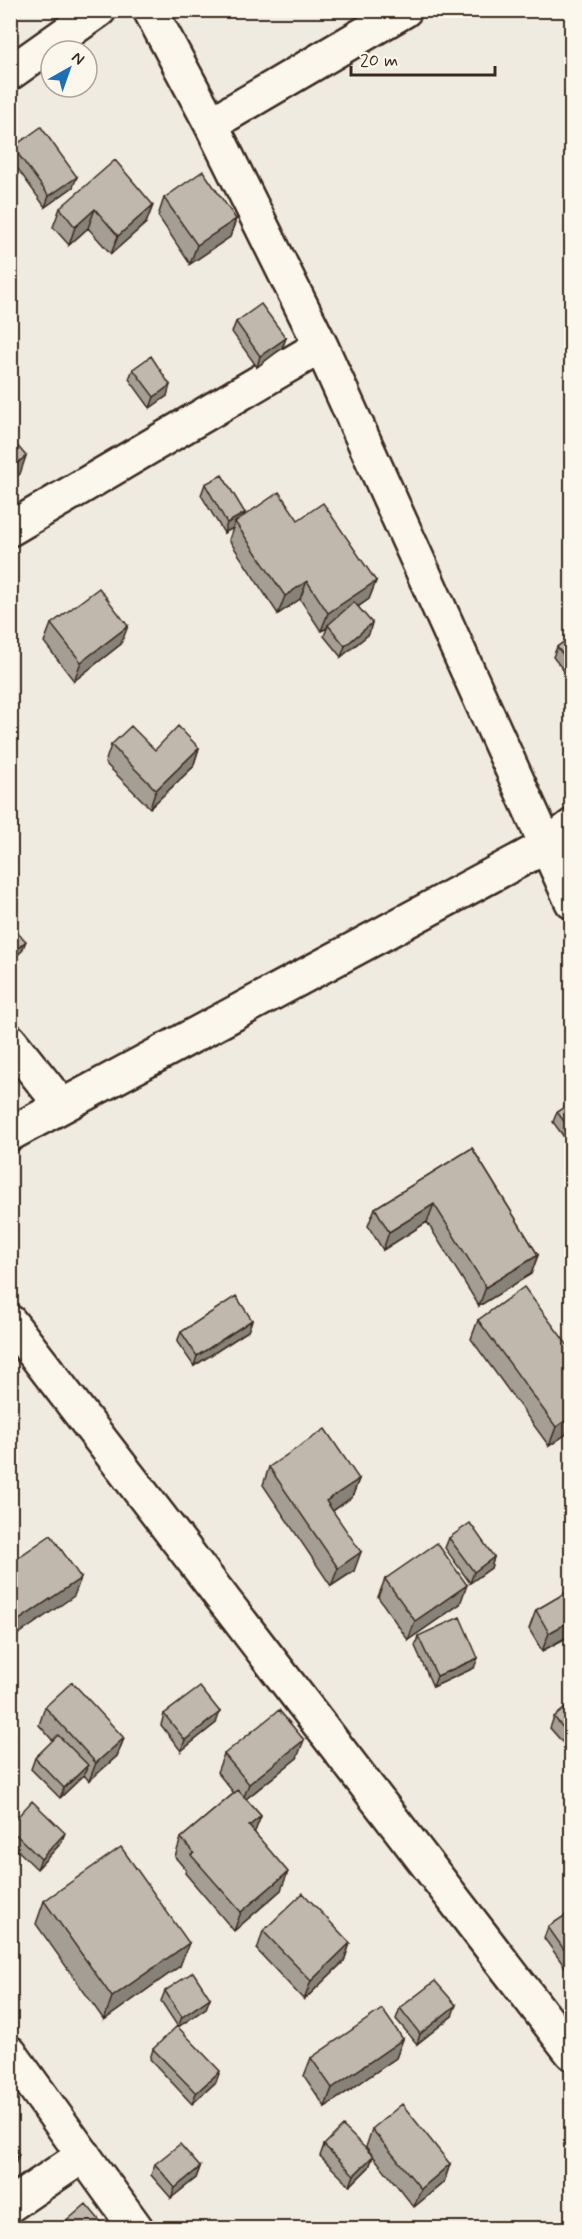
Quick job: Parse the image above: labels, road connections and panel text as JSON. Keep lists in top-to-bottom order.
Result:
{
  "scale_bar": "20 m",
  "north": "top right"
}
